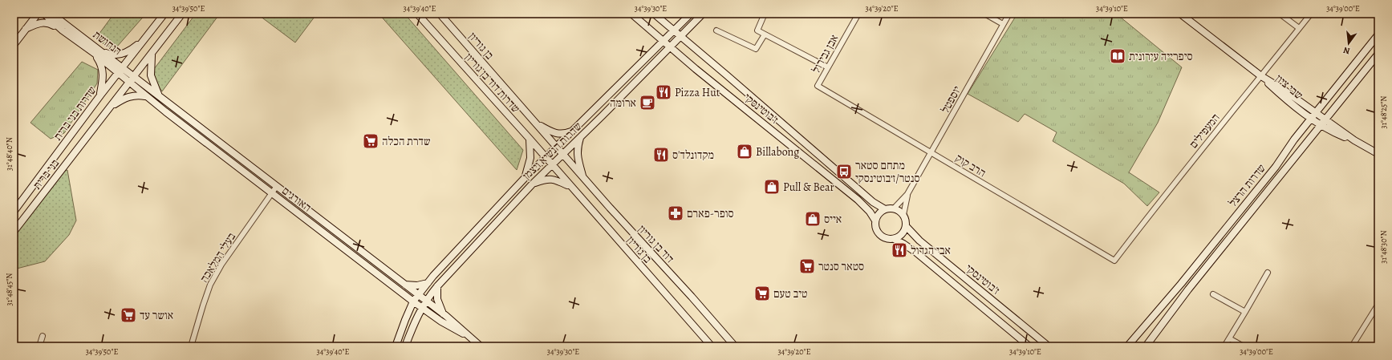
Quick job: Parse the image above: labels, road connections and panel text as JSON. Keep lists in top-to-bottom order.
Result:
{
  "streets": {
    "street": [
      "הנחושת",
      "בן גוריון",
      "אבן גבירול",
      "שדרות דוד בן גוריון",
      "שבי ציון",
      "יוספטל",
      "ז'בוטינסקי",
      "שדרות בני ברית",
      "המעפילים",
      "שדרות הנשיא ויצמן",
      "הרב קוק",
      "בני ברית",
      "שדרות הרצל",
      "האורגים",
      "דוד בן גוריון",
      "בעלי המלאכה"
    ]
  },
  "crossings": [
    ["הנחושת", "שדרות בני ברית"],
    ["הנחושת", "האורגים"],
    ["בן גוריון", "שדרות דוד בן גוריון"],
    ["בן גוריון", "שדרות הנשיא ויצמן"],
    ["אבן גבירול", "הרב קוק"],
    ["שדרות דוד בן גוריון", "שדרות הנשיא ויצמן"],
    ["שבי ציון", "המעפילים"],
    ["שבי ציון", "שדרות הרצל"],
    ["יוספטל", "ז'בוטינסקי"],
    ["יוספטל", "הרב קוק"],
    ["ז'בוטינסקי", "שדרות הנשיא ויצמן"],
    ["שדרות בני ברית", "האורגים"],
    ["המעפילים", "הרב קוק"],
    ["שדרות הנשיא ויצמן", "האורגים"],
    ["שדרות הנשיא ויצמן", "דוד בן גוריון"],
    ["בני ברית", "האורגים"],
    ["האורגים", "בעלי המלאכה"]
  ],
  "places": {
    "library": ["סיפרייה עירונית"],
    "restaurant": ["Pizza Hut", "מקדונלד'ס", "אבי הגדול"],
    "cafe": ["ארומה"],
    "supermarket": [
      "שדרת הכלה",
      "סטאר סנטר",
      "טיב טעם",
      "אושר עד"
    ],
    "shop": ["Billabong", "Pull & Bear", "אייס"],
    "bus stop": ["מתחם סטאר סנטר/ז׳בוטינסקי"],
    "pharmacy": ["סופר-פארם"]
  },
  "north": "bottom",
  "coordinates": [
    "34°39'50\"E",
    "34°39'40\"E",
    "34°39'30\"E",
    "34°39'20\"E",
    "34°39'10\"E",
    "34°39'00\"E",
    "31°48'25\"N",
    "31°48'40\"N",
    "31°48'30\"N",
    "31°48'45\"N"
  ]
}
